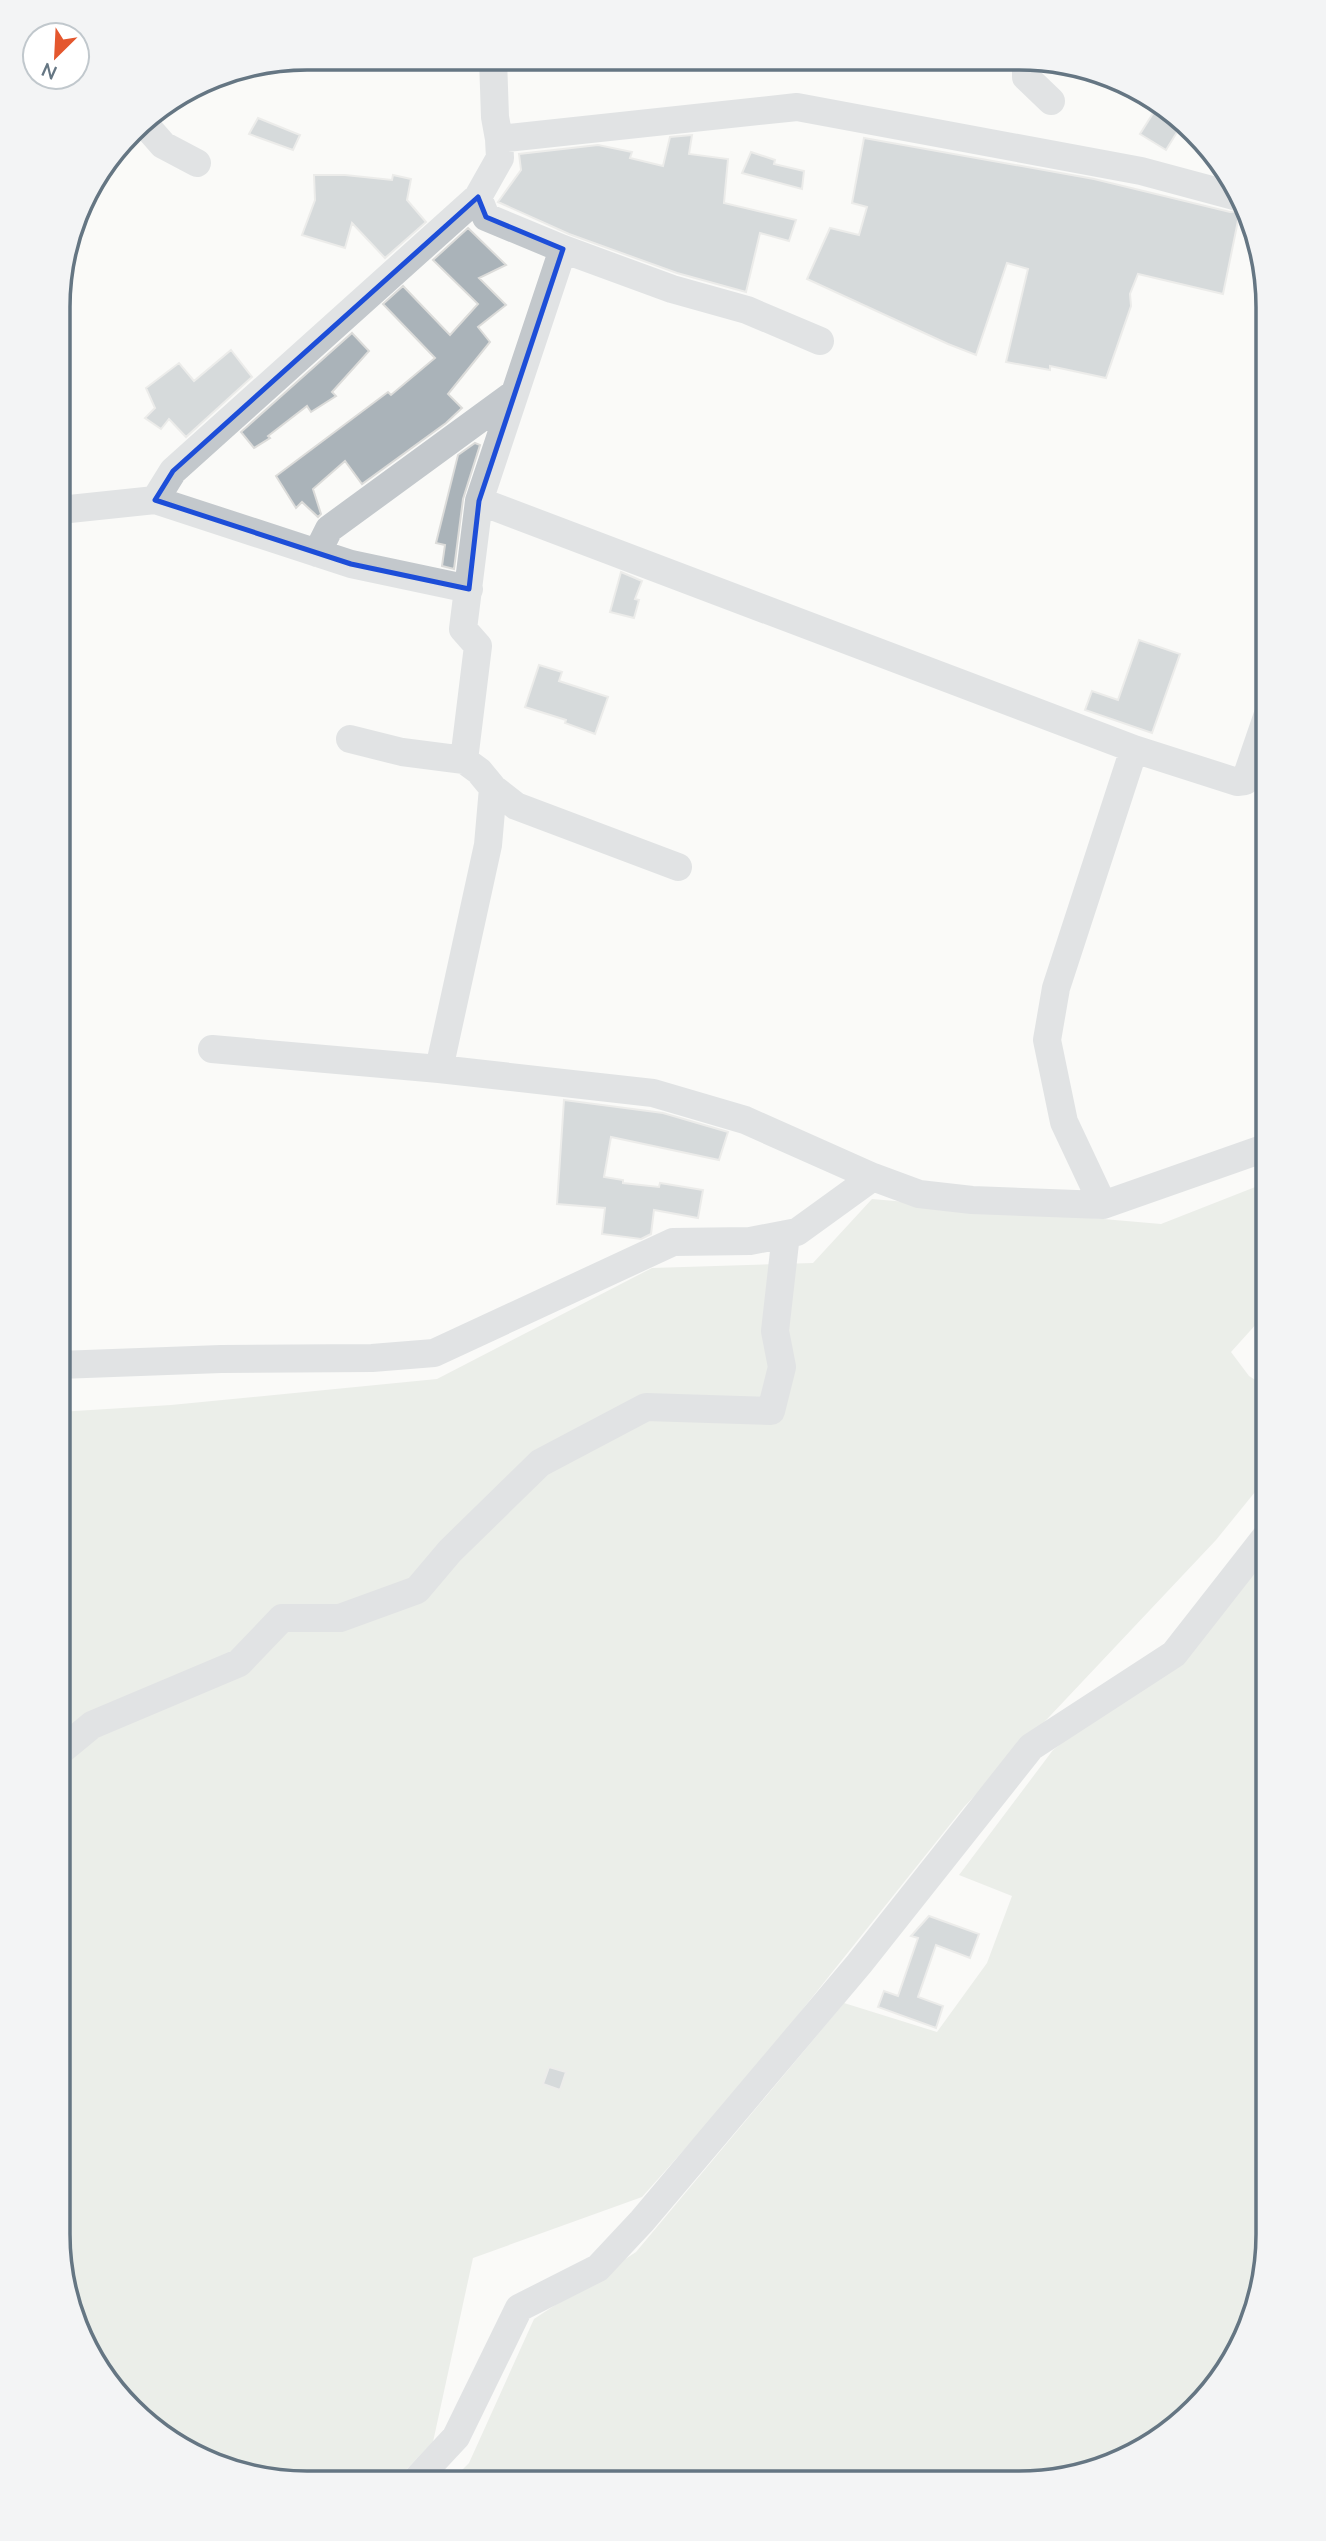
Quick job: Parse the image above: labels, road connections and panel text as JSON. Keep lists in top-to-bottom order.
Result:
{
  "north": "bottom left"
}
